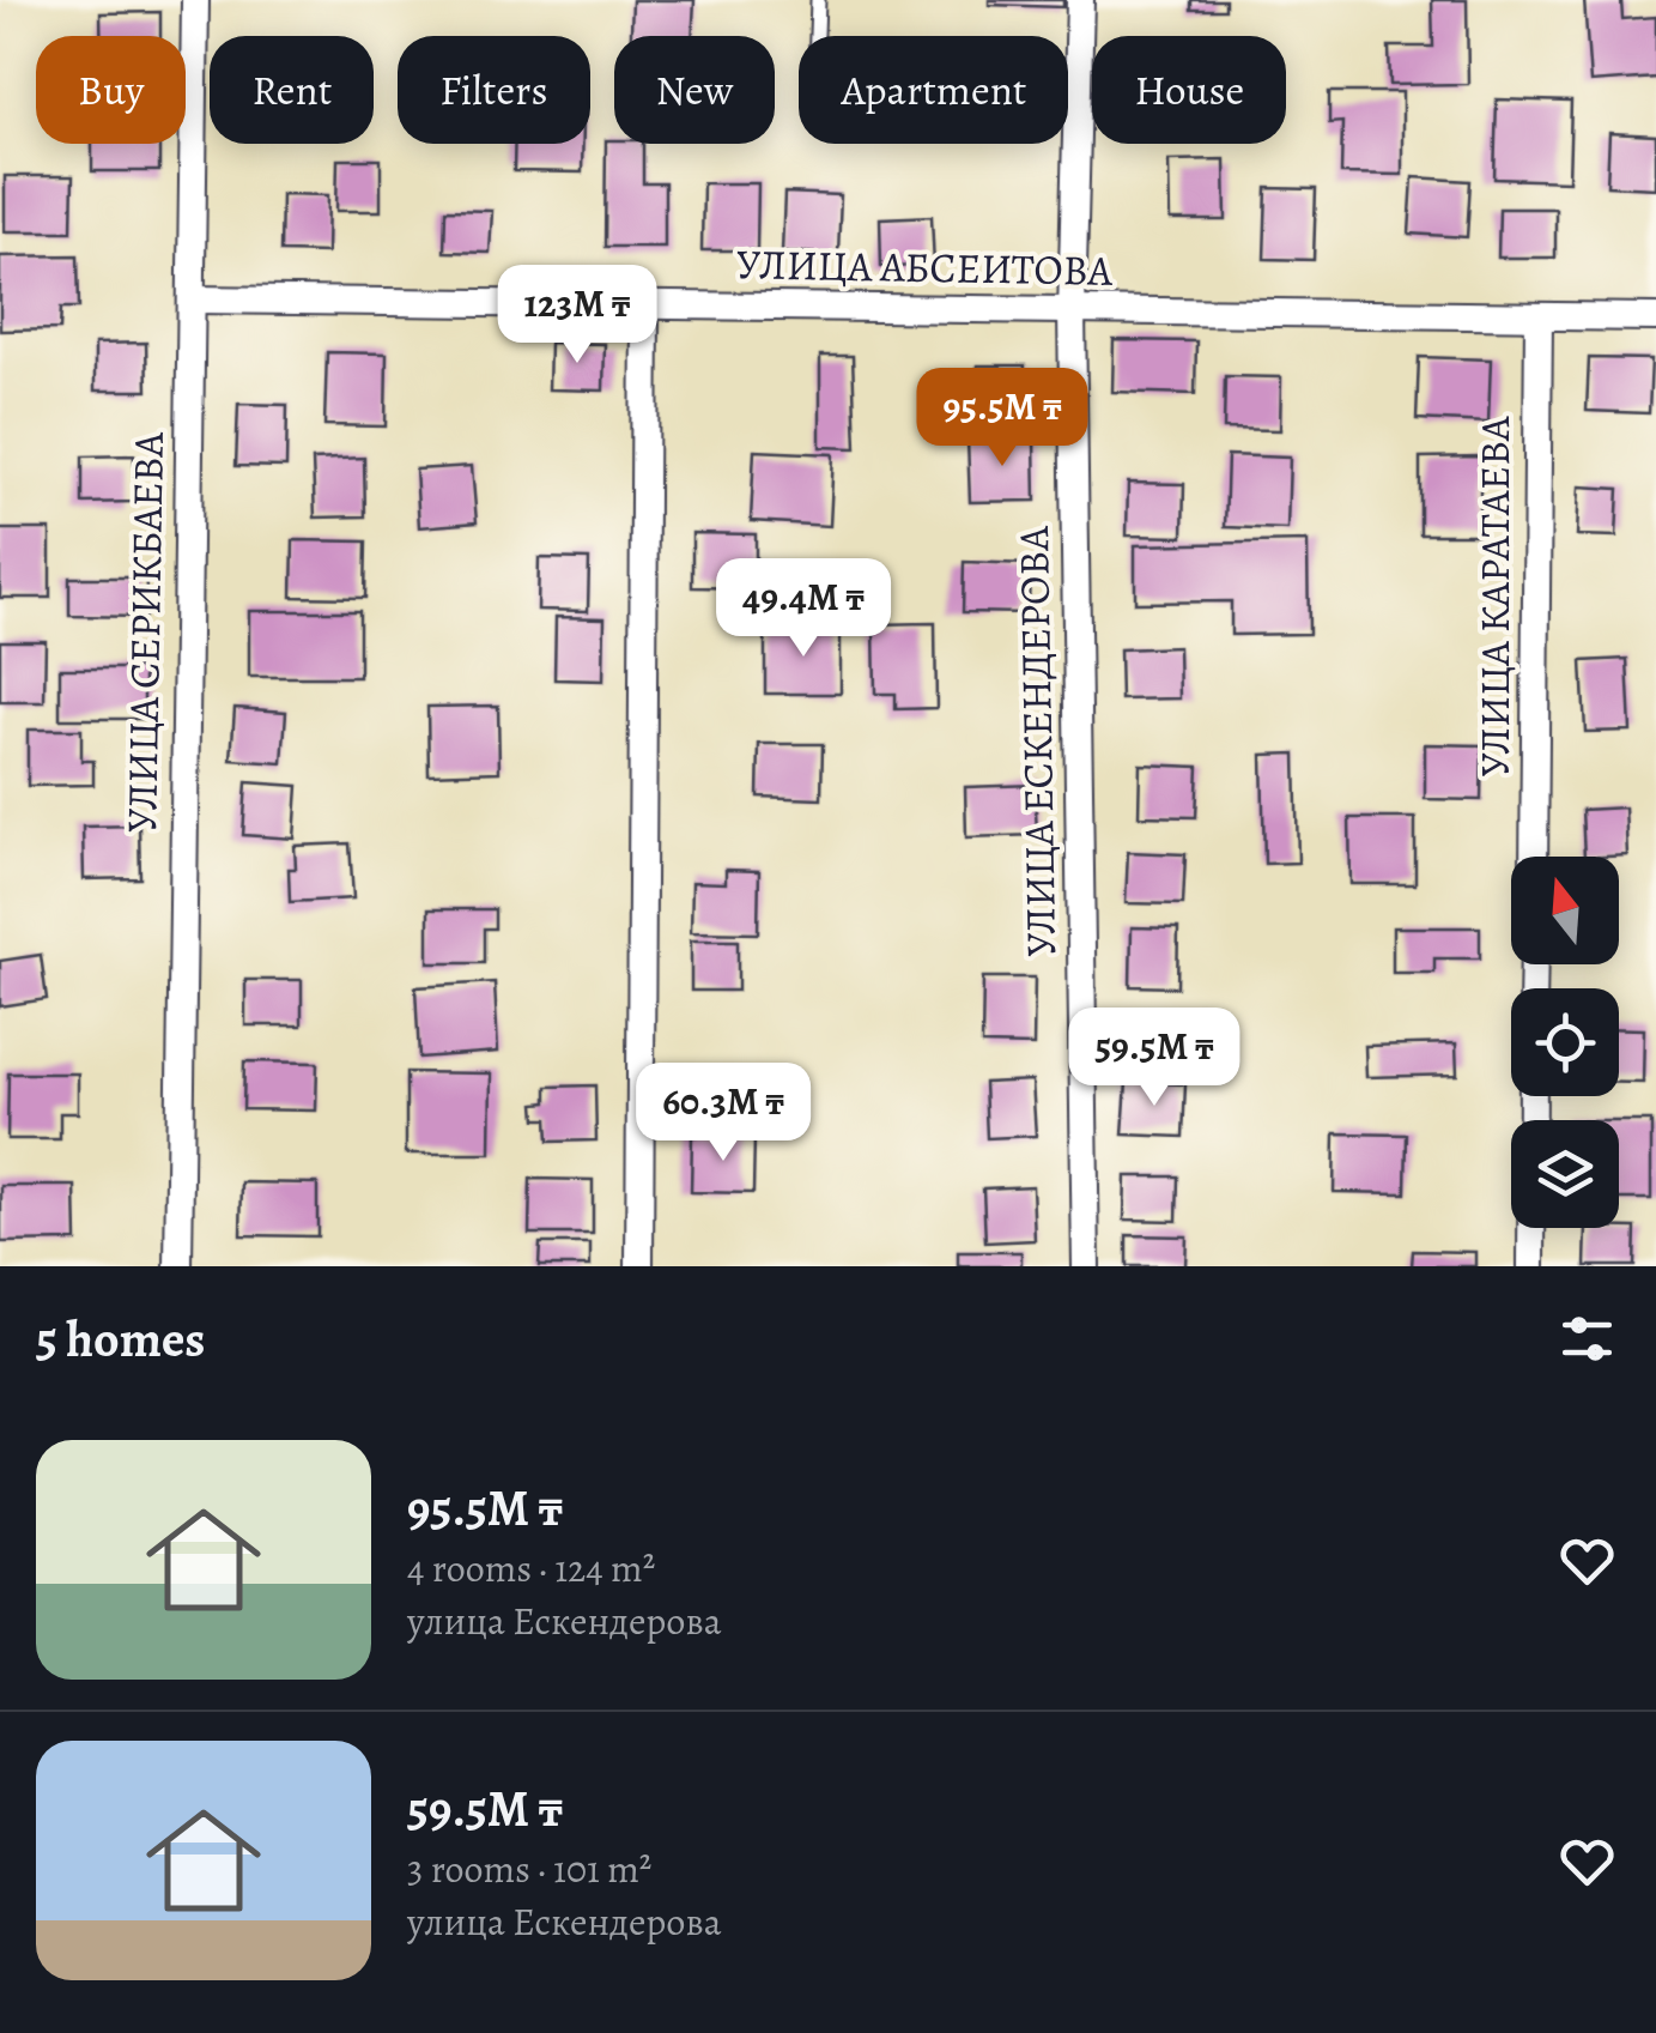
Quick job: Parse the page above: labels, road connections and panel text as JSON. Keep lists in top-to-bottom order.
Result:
{
  "streets": {
    "street": [
      "УЛИЦА АБСЕИТОВА",
      "УЛИЦА КАРАТАЕВА",
      "УЛИЦА СЕРИКБАЕВА",
      "УЛИЦА ЕСКЕНДЕРОВА"
    ]
  },
  "crossings": [
    ["УЛИЦА АБСЕИТОВА", "УЛИЦА КАРАТАЕВА"],
    ["УЛИЦА АБСЕИТОВА", "УЛИЦА СЕРИКБАЕВА"],
    ["УЛИЦА АБСЕИТОВА", "УЛИЦА ЕСКЕНДЕРОВА"]
  ],
  "north": "top",
  "page": {
    "chip": [
      "Buy",
      "Rent",
      "Filters",
      "New",
      "Apartment",
      "House"
    ],
    "price": [
      "123M ₸",
      "95.5M ₸",
      "49.4M ₸",
      "59.5M ₸",
      "60.3M ₸"
    ],
    "heading": "5 homes",
    "list": [
      {
        "name": "95.5M ₸",
        "note": "4 rooms · 124 m² · улица Ескендерова"
      },
      {
        "name": "59.5M ₸",
        "note": "3 rooms · 101 m² · улица Ескендерова"
      }
    ]
  }
}
